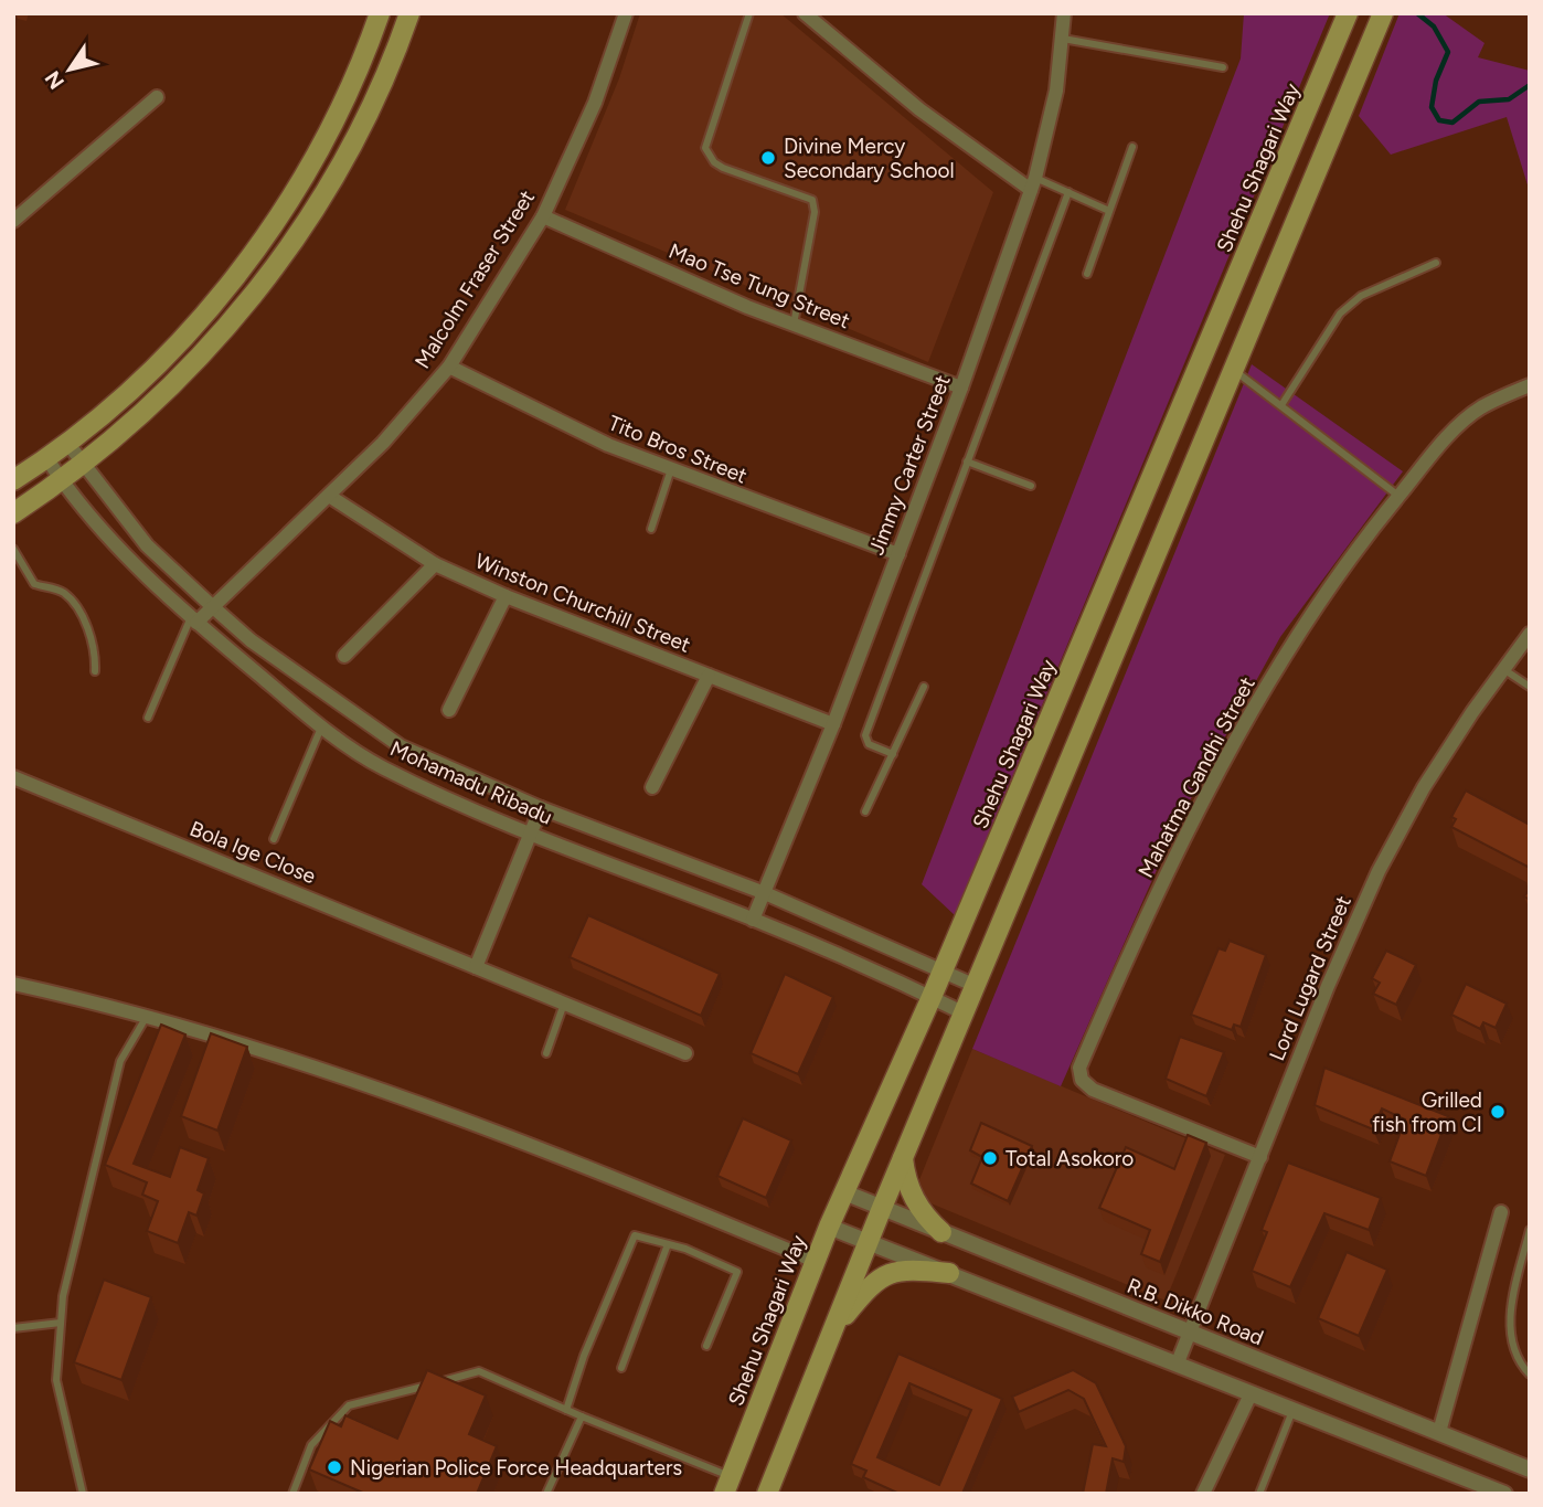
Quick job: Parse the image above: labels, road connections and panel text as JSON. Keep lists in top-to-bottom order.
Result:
{
  "streets": {
    "main road": ["Shehu Shagari Way"],
    "street": [
      "Malcolm Fraser Street",
      "Mao Tse Tung Street",
      "Tito Bros Street",
      "Jimmy Carter Street",
      "Winston Churchill Street",
      "Mahatma Gandhi Street",
      "Mohamadu Ribadu",
      "Bola Ige Close",
      "Lord Lugard Street",
      "R.B. Dikko Road"
    ]
  },
  "crossings": [
    ["Shehu Shagari Way", "Mohamadu Ribadu"],
    ["Shehu Shagari Way", "R.B. Dikko Road"],
    ["Malcolm Fraser Street", "Mao Tse Tung Street"],
    ["Malcolm Fraser Street", "Tito Bros Street"],
    ["Malcolm Fraser Street", "Winston Churchill Street"],
    ["Malcolm Fraser Street", "Mohamadu Ribadu"],
    ["Mao Tse Tung Street", "Jimmy Carter Street"],
    ["Tito Bros Street", "Jimmy Carter Street"],
    ["Jimmy Carter Street", "Winston Churchill Street"],
    ["Jimmy Carter Street", "Mohamadu Ribadu"],
    ["Mahatma Gandhi Street", "Lord Lugard Street"],
    ["Lord Lugard Street", "R.B. Dikko Road"]
  ],
  "places": [
    "Divine Mercy Secondary School",
    "Grilled fish from CI",
    "Total Asokoro",
    "Nigerian Police Force Headquarters"
  ],
  "north": "bottom left"
}
